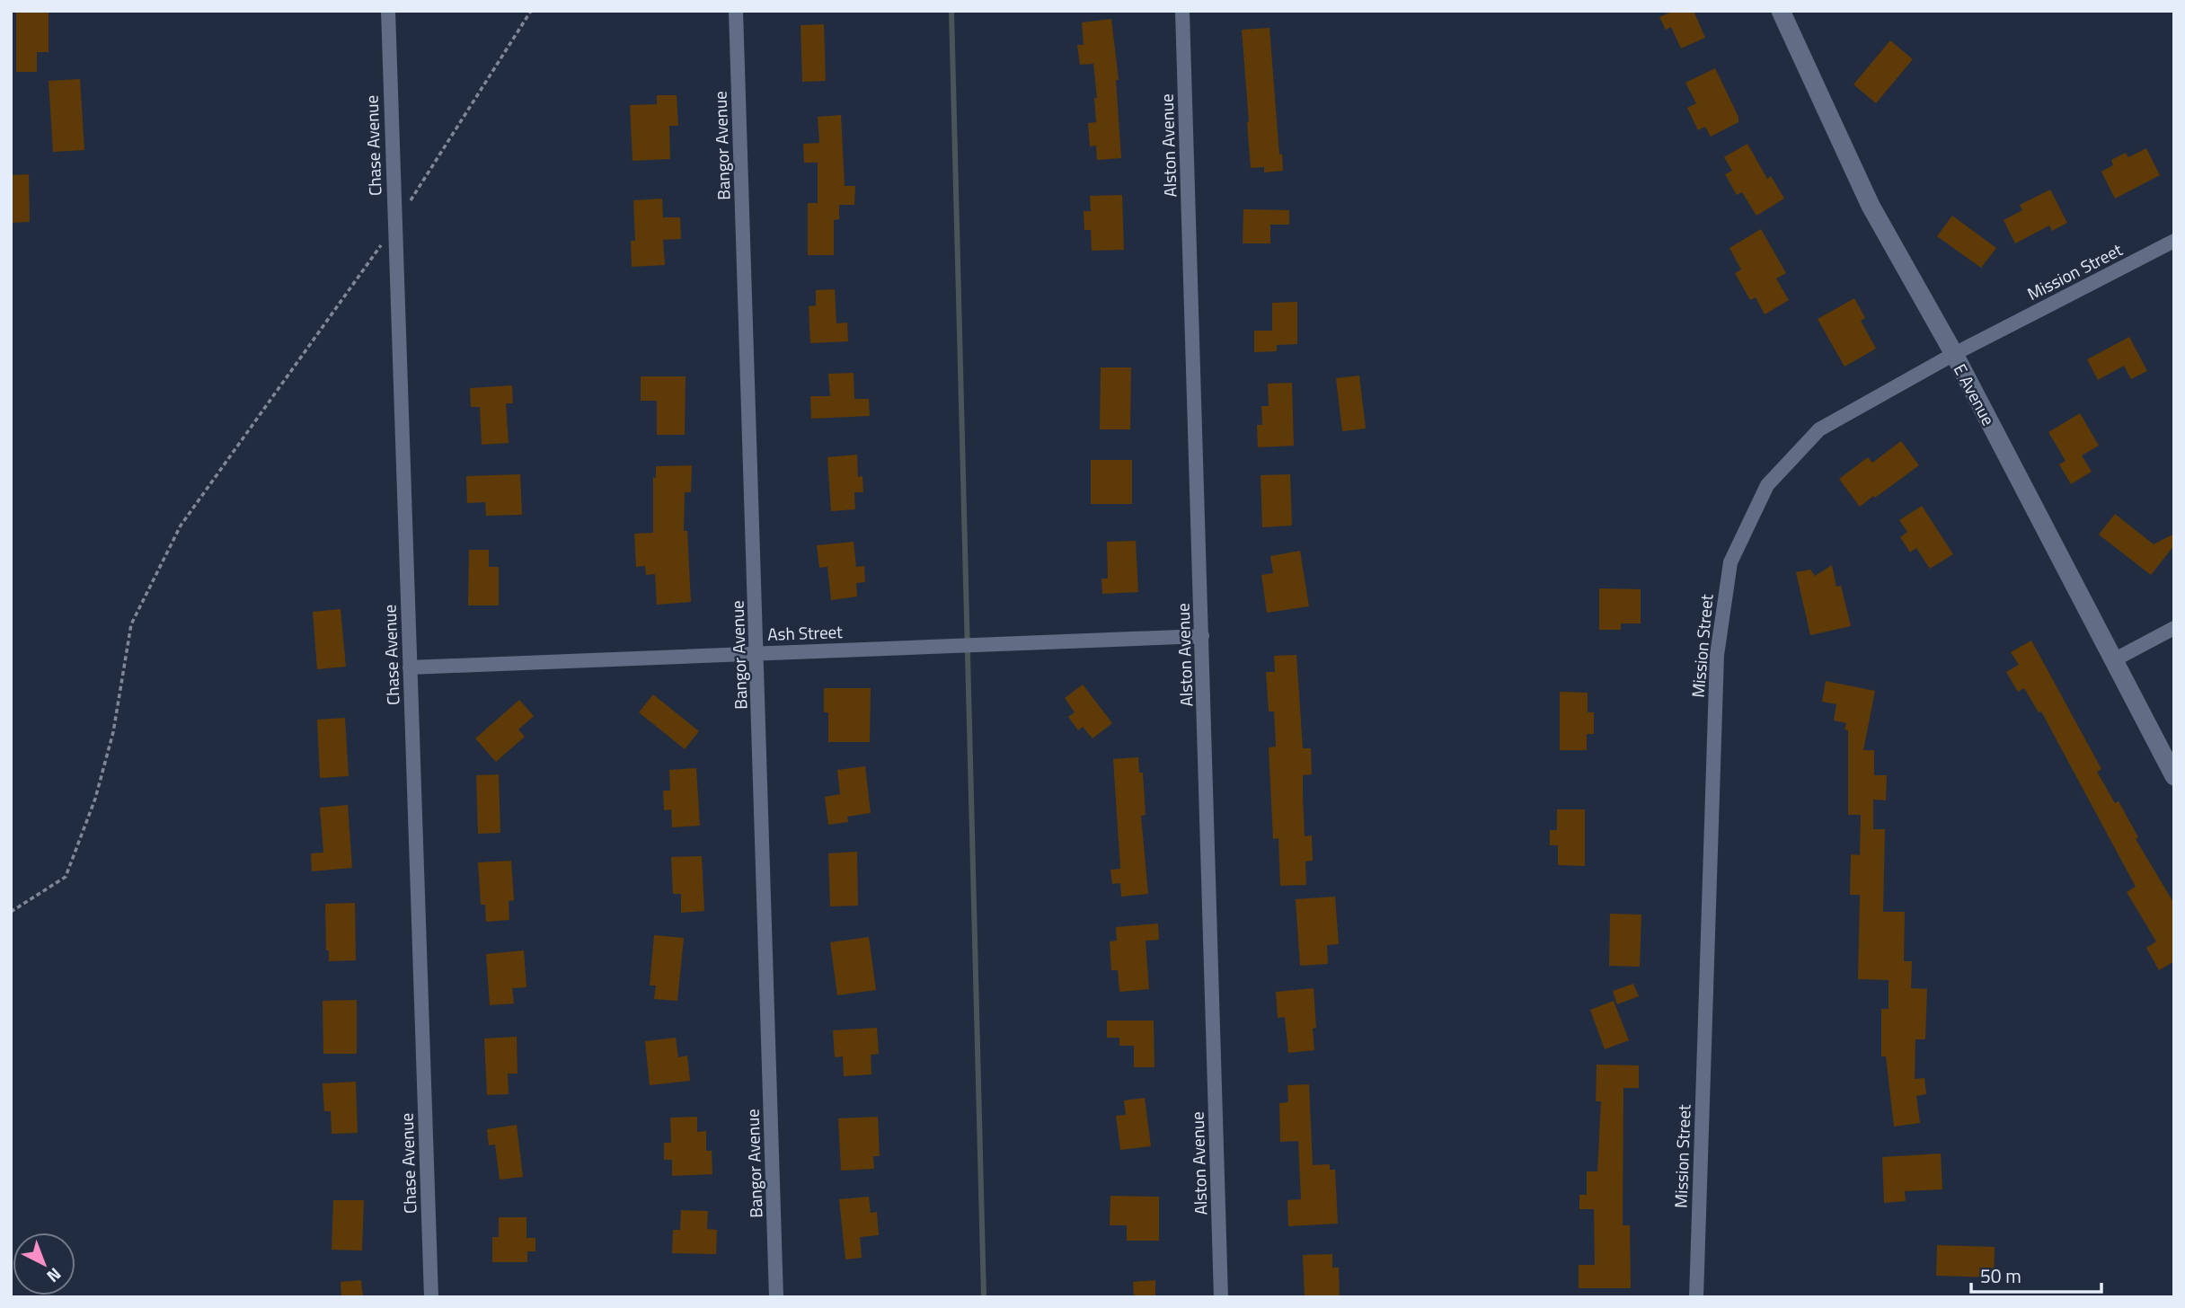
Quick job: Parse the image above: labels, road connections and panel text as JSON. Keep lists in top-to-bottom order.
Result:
{
  "streets": {
    "street": [
      "Chase Avenue",
      "Bangor Avenue",
      "Alston Avenue",
      "Mission Street",
      "E Avenue",
      "Ash Street"
    ]
  },
  "crossings": [
    ["Chase Avenue", "Ash Street"],
    ["Bangor Avenue", "Ash Street"],
    ["Alston Avenue", "Ash Street"],
    ["Mission Street", "E Avenue"]
  ],
  "scale_bar": "50 m",
  "north": "bottom right"
}
